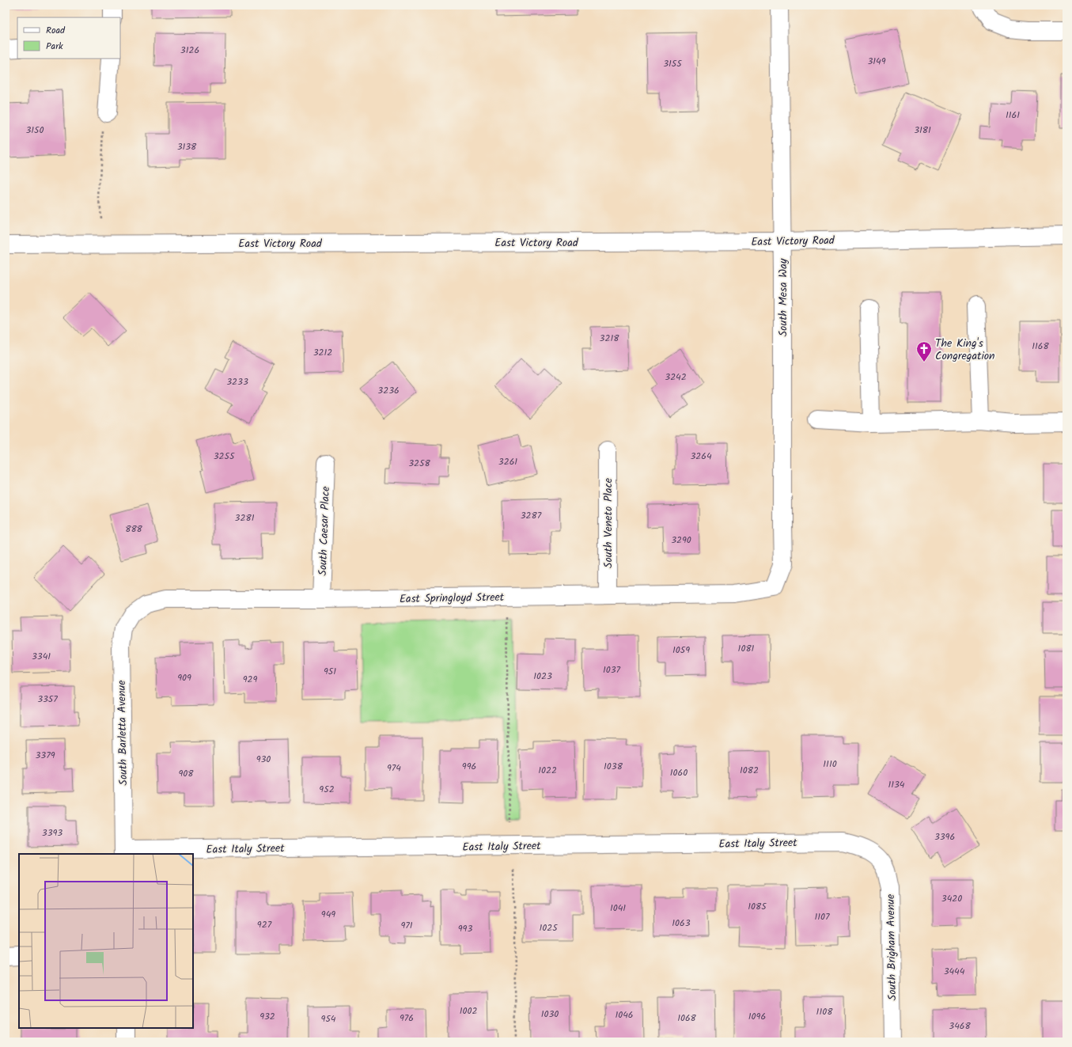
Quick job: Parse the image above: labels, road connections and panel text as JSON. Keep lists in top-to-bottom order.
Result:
{
  "streets": {
    "street": [
      "East Victory Road",
      "South Mesa Way",
      "South Veneto Place",
      "South Caesar Place",
      "East Springloyd Street",
      "South Barletta Avenue",
      "East Italy Street",
      "South Brigham Avenue"
    ]
  },
  "crossings": [
    ["East Victory Road", "South Mesa Way"],
    ["South Mesa Way", "East Springloyd Street"],
    ["South Veneto Place", "East Springloyd Street"],
    ["South Caesar Place", "East Springloyd Street"],
    ["East Springloyd Street", "South Barletta Avenue"],
    ["South Barletta Avenue", "East Italy Street"],
    ["East Italy Street", "South Brigham Avenue"]
  ],
  "places": {
    "church": ["The King's Congregation"]
  },
  "house_numbers": [
    "3126",
    "3149",
    "3155",
    "1161",
    "3150",
    "3181",
    "3138",
    "3218",
    "1168",
    "3212",
    "3242",
    "3233",
    "3236",
    "3255",
    "3264",
    "3261",
    "3258",
    "3287",
    "3281",
    "888",
    "3290",
    "1081",
    "1059",
    "3341",
    "1037",
    "951",
    "1023",
    "909",
    "929",
    "3357",
    "3379",
    "930",
    "1110",
    "996",
    "1038",
    "974",
    "1022",
    "1082",
    "1060",
    "908",
    "1134",
    "952",
    "3393",
    "3396",
    "3420",
    "1085",
    "1041",
    "949",
    "1107",
    "1063",
    "927",
    "971",
    "1025",
    "993",
    "3444",
    "1002",
    "1108",
    "1030",
    "1046",
    "932",
    "1096",
    "976",
    "1068",
    "954",
    "3468"
  ],
  "legend": ["Road", "Park"]
}
